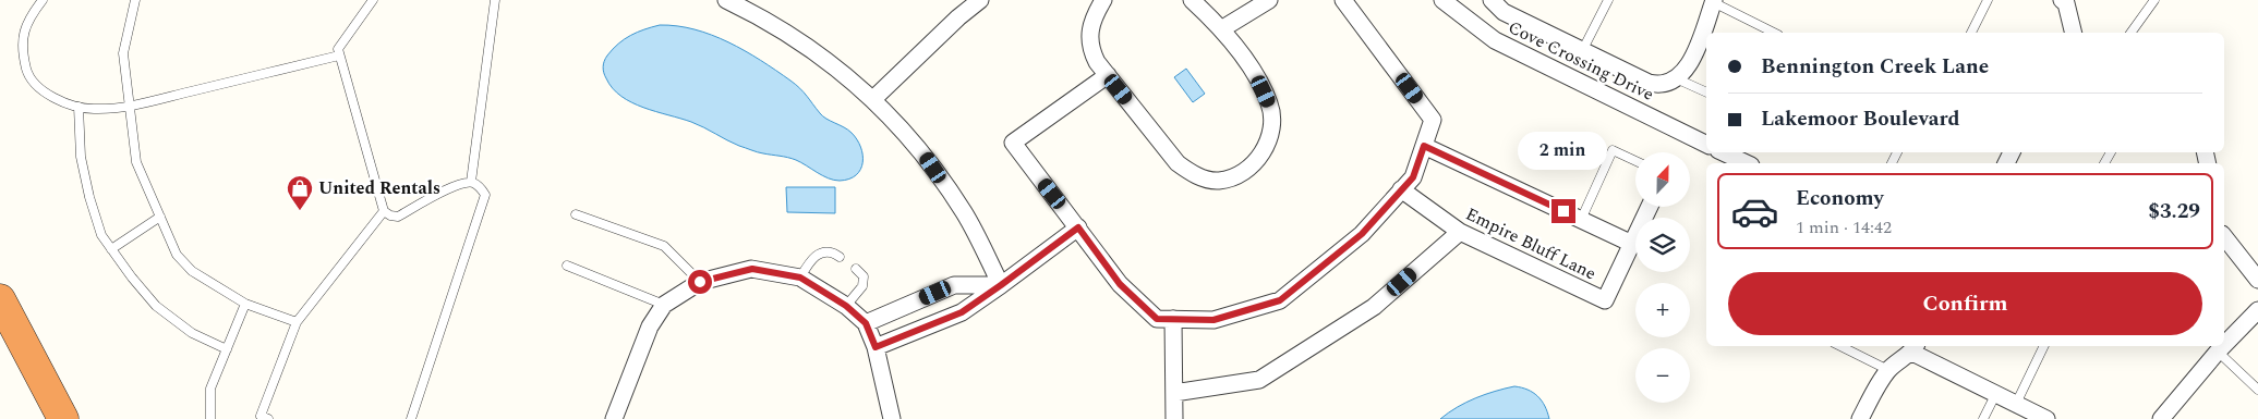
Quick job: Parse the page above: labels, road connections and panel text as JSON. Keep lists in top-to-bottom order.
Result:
{
  "streets": {
    "street": ["Cove Crossing Drive", "Empire Bluff Lane"]
  },
  "places": {
    "shop": ["United Rentals"]
  },
  "north": "top",
  "page": {
    "banner": ["Bennington Creek Lane", "Lakemoor Boulevard"],
    "bubble": "2 min",
    "map_buttons": ["+", "−"],
    "list": [
      {
        "name": "Economy",
        "note": "1 min · 14:42",
        "value": "$3.29"
      }
    ],
    "buttons": "Confirm"
  }
}
